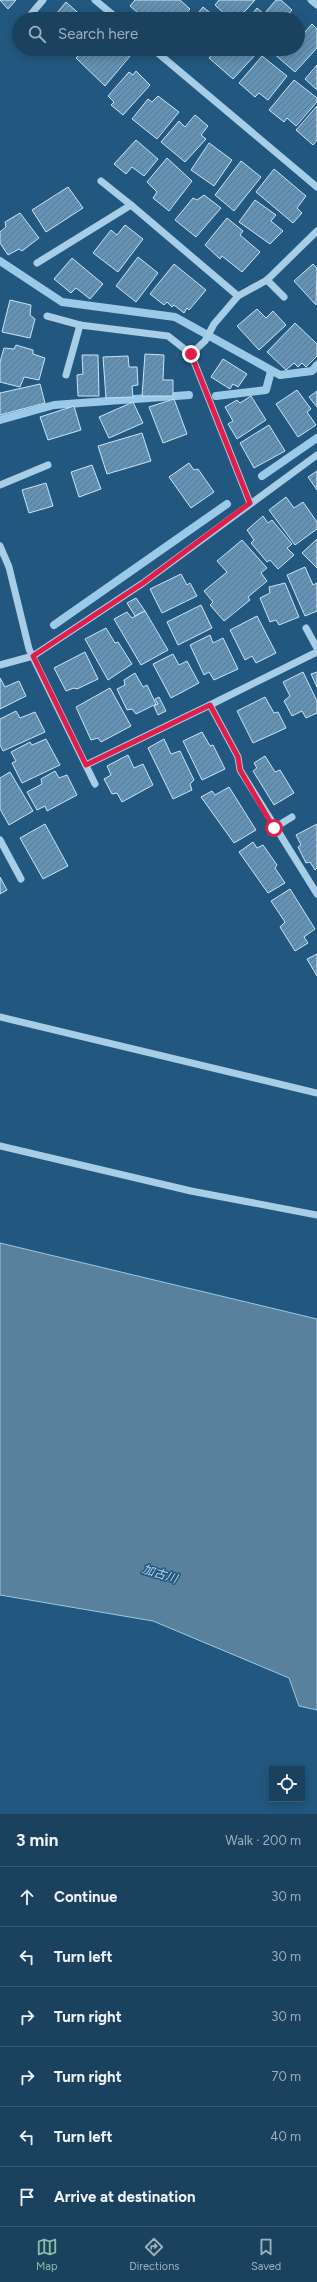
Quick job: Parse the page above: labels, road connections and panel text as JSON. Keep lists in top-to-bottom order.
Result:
{
  "water": ["加古川"],
  "page": {
    "search": "Search here",
    "heading": ["3 min", "Walk · 200 m"],
    "list": [
      ["Continue", "30 m"],
      ["Turn left", "30 m"],
      ["Turn right", "30 m"],
      ["Turn right", "70 m"],
      ["Turn left", "40 m"],
      "Arrive at destination"
    ],
    "nav": ["Map", "Directions", "Saved"]
  }
}
